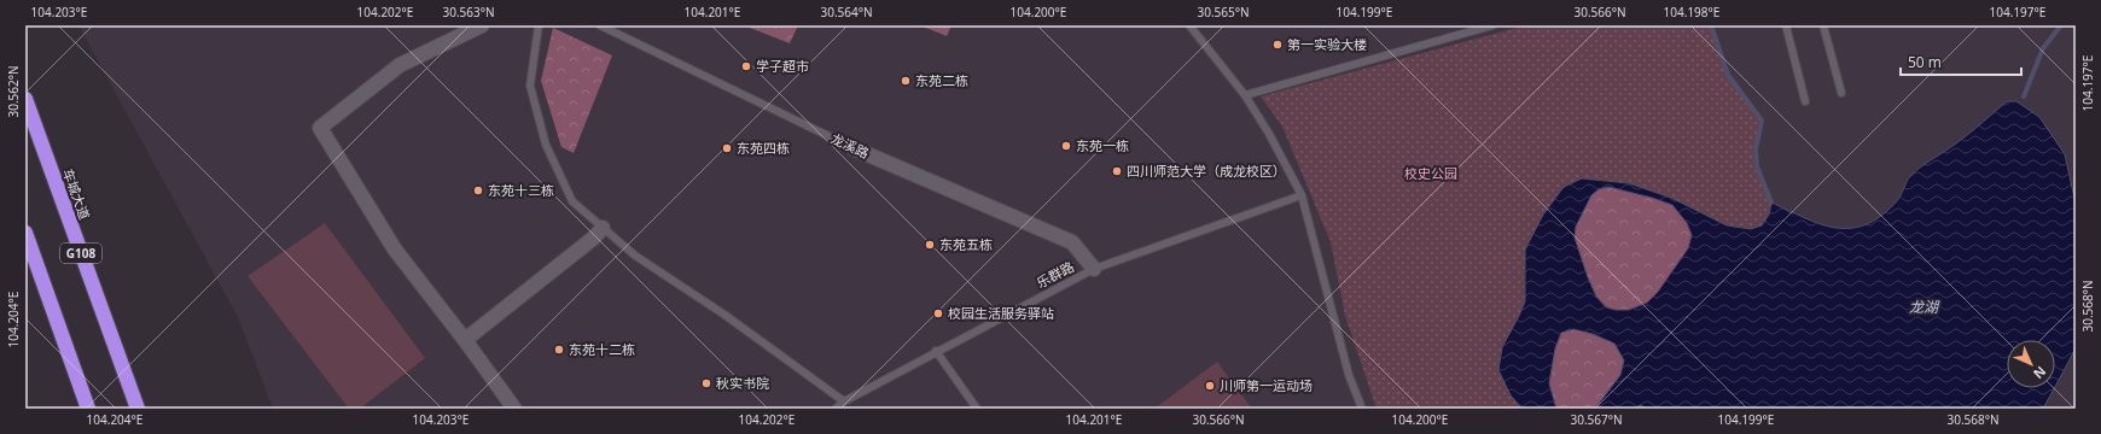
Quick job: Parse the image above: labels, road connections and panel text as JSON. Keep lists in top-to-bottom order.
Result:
{
  "streets": {
    "highway": ["车城大道", "G108"],
    "street": ["龙溪路"],
    "lane": ["乐群路"]
  },
  "crossings": [
    ["龙溪路", "乐群路"]
  ],
  "water": ["龙湖"],
  "parks": ["校史公园"],
  "places": [
    "第一实验大楼",
    "学子超市",
    "东苑二栋",
    "东苑一栋",
    "东苑四栋",
    "四川师范大学（成龙校区）",
    "东苑十三栋",
    "东苑五栋",
    "校园生活服务驿站",
    "东苑十二栋",
    "秋实书院",
    "川师第一运动场"
  ],
  "scale_bar": "50 m",
  "north": "bottom right",
  "coordinates": [
    "104.203°E",
    "104.202°E",
    "30.563°N",
    "104.201°E",
    "30.564°N",
    "104.200°E",
    "30.565°N",
    "104.199°E",
    "30.566°N",
    "104.198°E",
    "104.197°E",
    "30.562°N",
    "30.568°N",
    "104.204°E",
    "30.567°N"
  ]
}
